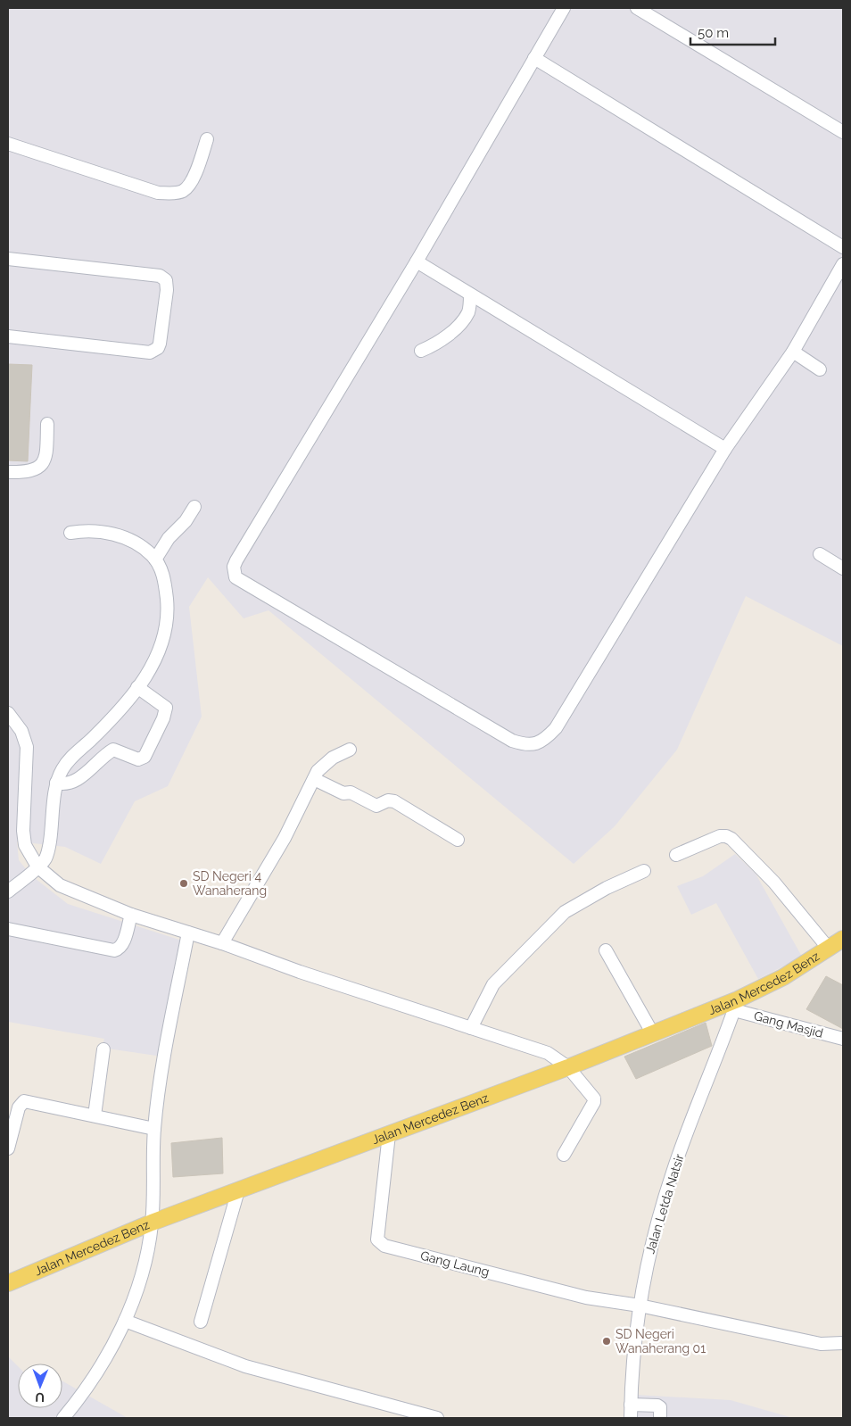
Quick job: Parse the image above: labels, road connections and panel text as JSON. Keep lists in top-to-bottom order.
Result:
{
  "streets": {
    "main road": ["Jalan Mercedez Benz"],
    "street": ["Gang Masjid", "Jalan Letda Natsir", "Gang Laung"]
  },
  "crossings": [
    ["Jalan Mercedez Benz", "Gang Masjid"],
    ["Jalan Mercedez Benz", "Jalan Letda Natsir"],
    ["Jalan Mercedez Benz", "Gang Laung"],
    ["Gang Masjid", "Jalan Letda Natsir"],
    ["Jalan Letda Natsir", "Gang Laung"]
  ],
  "places": ["SD Negeri 4 Wanaherang", "SD Negeri Wanaherang 01"],
  "scale_bar": "50 m",
  "north": "bottom"
}
